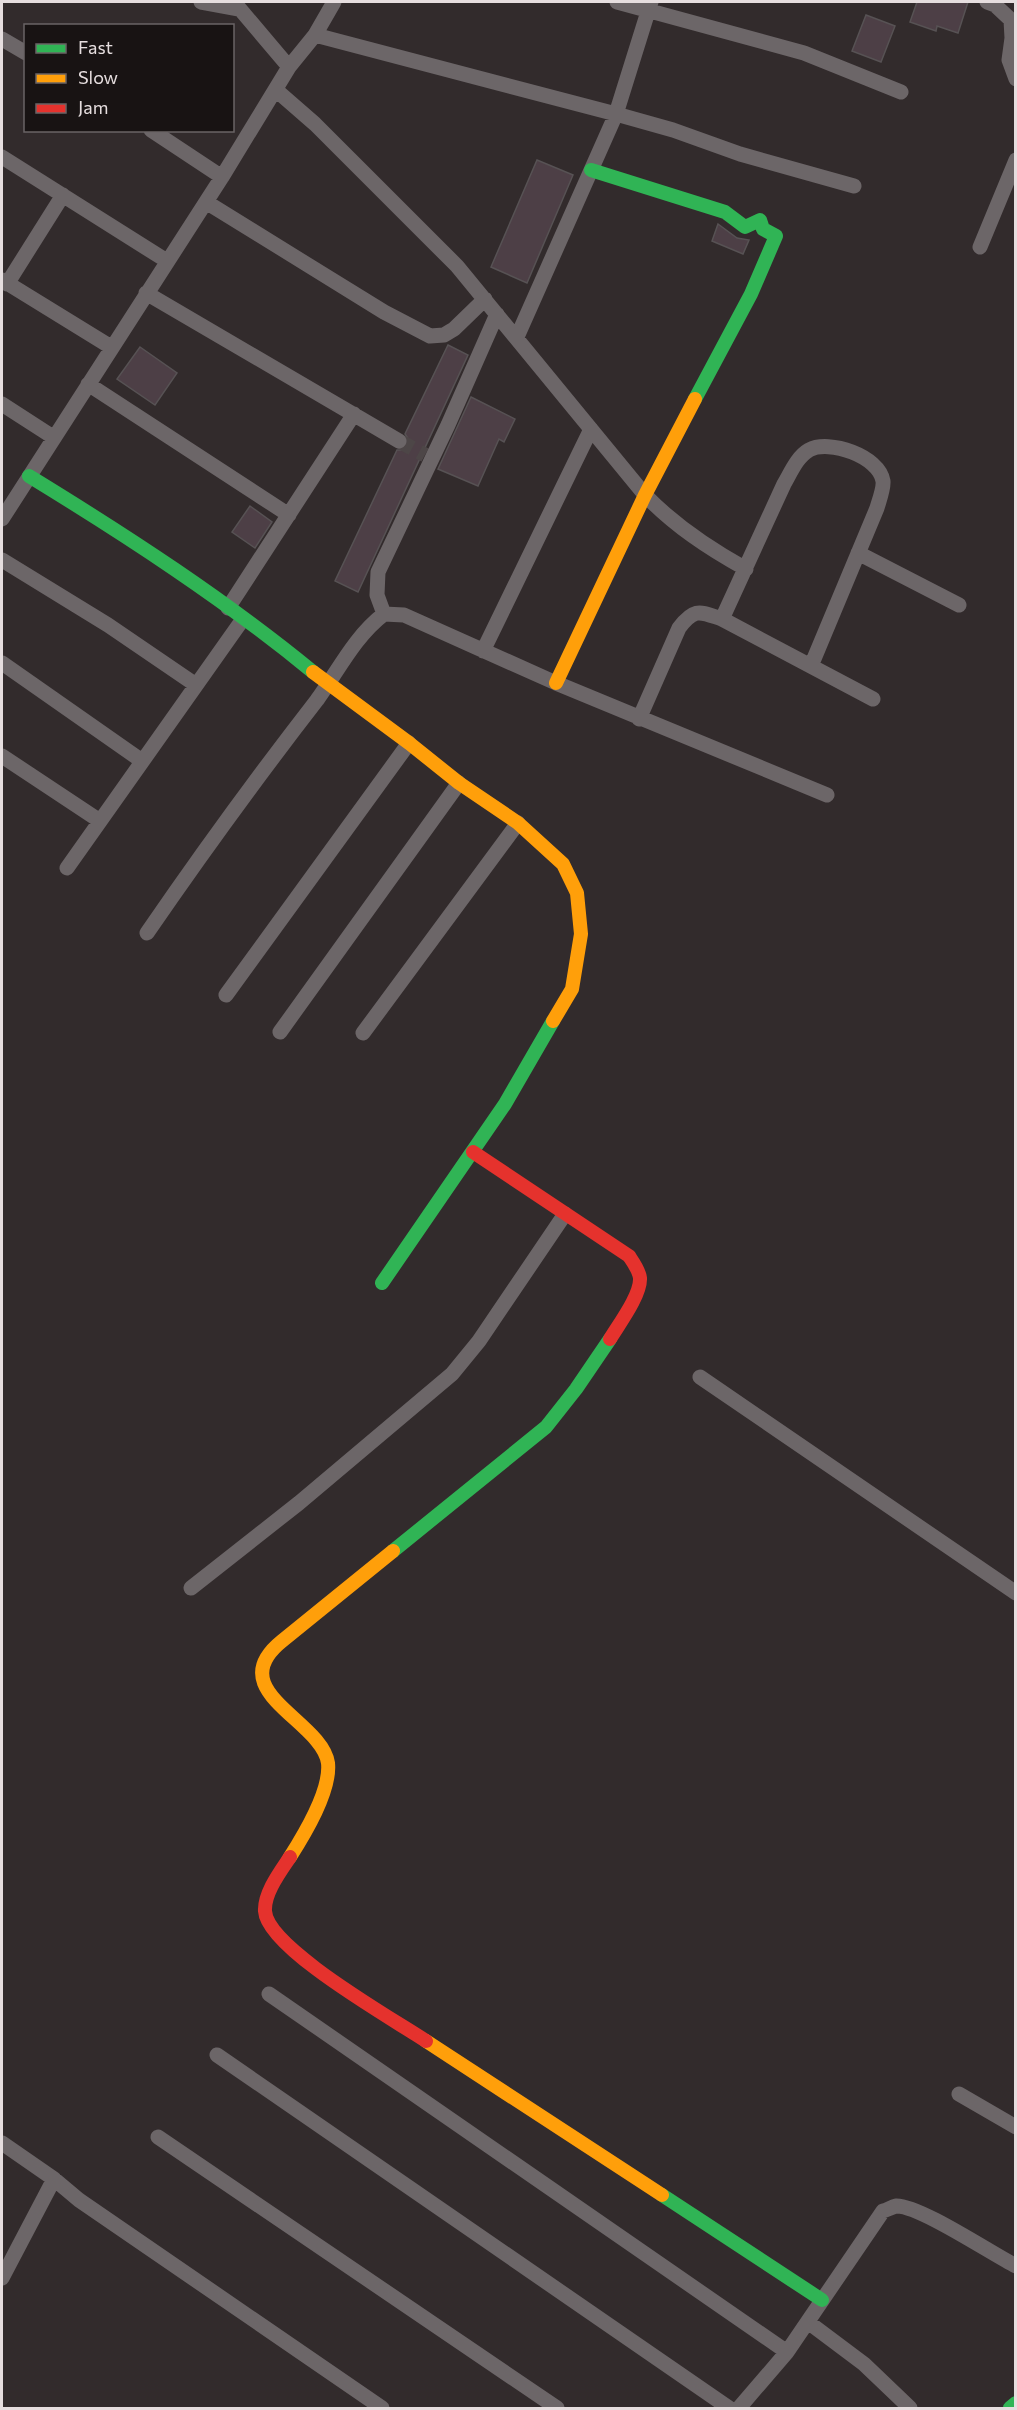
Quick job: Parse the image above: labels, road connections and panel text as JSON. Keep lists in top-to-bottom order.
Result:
{
  "legend": ["Fast", "Slow", "Jam"]
}
